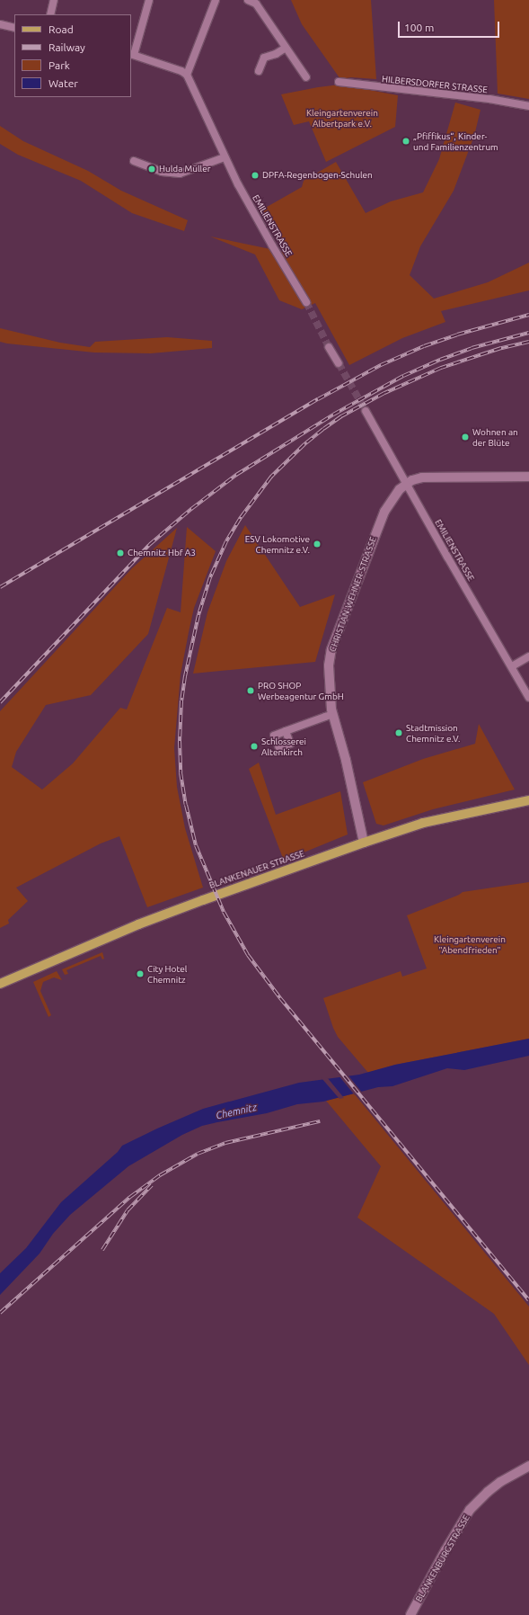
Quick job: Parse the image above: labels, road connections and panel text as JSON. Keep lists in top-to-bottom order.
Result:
{
  "streets": {
    "main road": ["CHRISTIAN-WEHNER-STRASSE", "BLANKENAUER STRASSE", "BLANKENBURGSTRASSE"],
    "street": ["HILBERSDORFER STRASSE", "EMILIENSTRASSE"]
  },
  "crossings": [
    ["EMILIENSTRASSE", "CHRISTIAN-WEHNER-STRASSE"],
    ["CHRISTIAN-WEHNER-STRASSE", "BLANKENAUER STRASSE"]
  ],
  "water": ["Chemnitz"],
  "parks": ["Kleingartenverein Albertpark e.V.", "Kleingartenverein \"Abendfrieden\""],
  "places": [
    "„Pfiffikus“, Kinder- und Familienzentrum",
    "Hulda Müller",
    "DPFA-Regenbogen-Schulen",
    "Wohnen an der Blüte",
    "ESV Lokomotive Chemnitz e.V.",
    "Chemnitz Hbf A3",
    "PRO SHOP Werbeagentur GmbH",
    "Stadtmission Chemnitz e.V.",
    "Schlosserei Altenkirch",
    "City Hotel Chemnitz"
  ],
  "legend": [
    "Road",
    "Railway",
    "Park",
    "Water"
  ],
  "scale_bar": "100 m"
}
